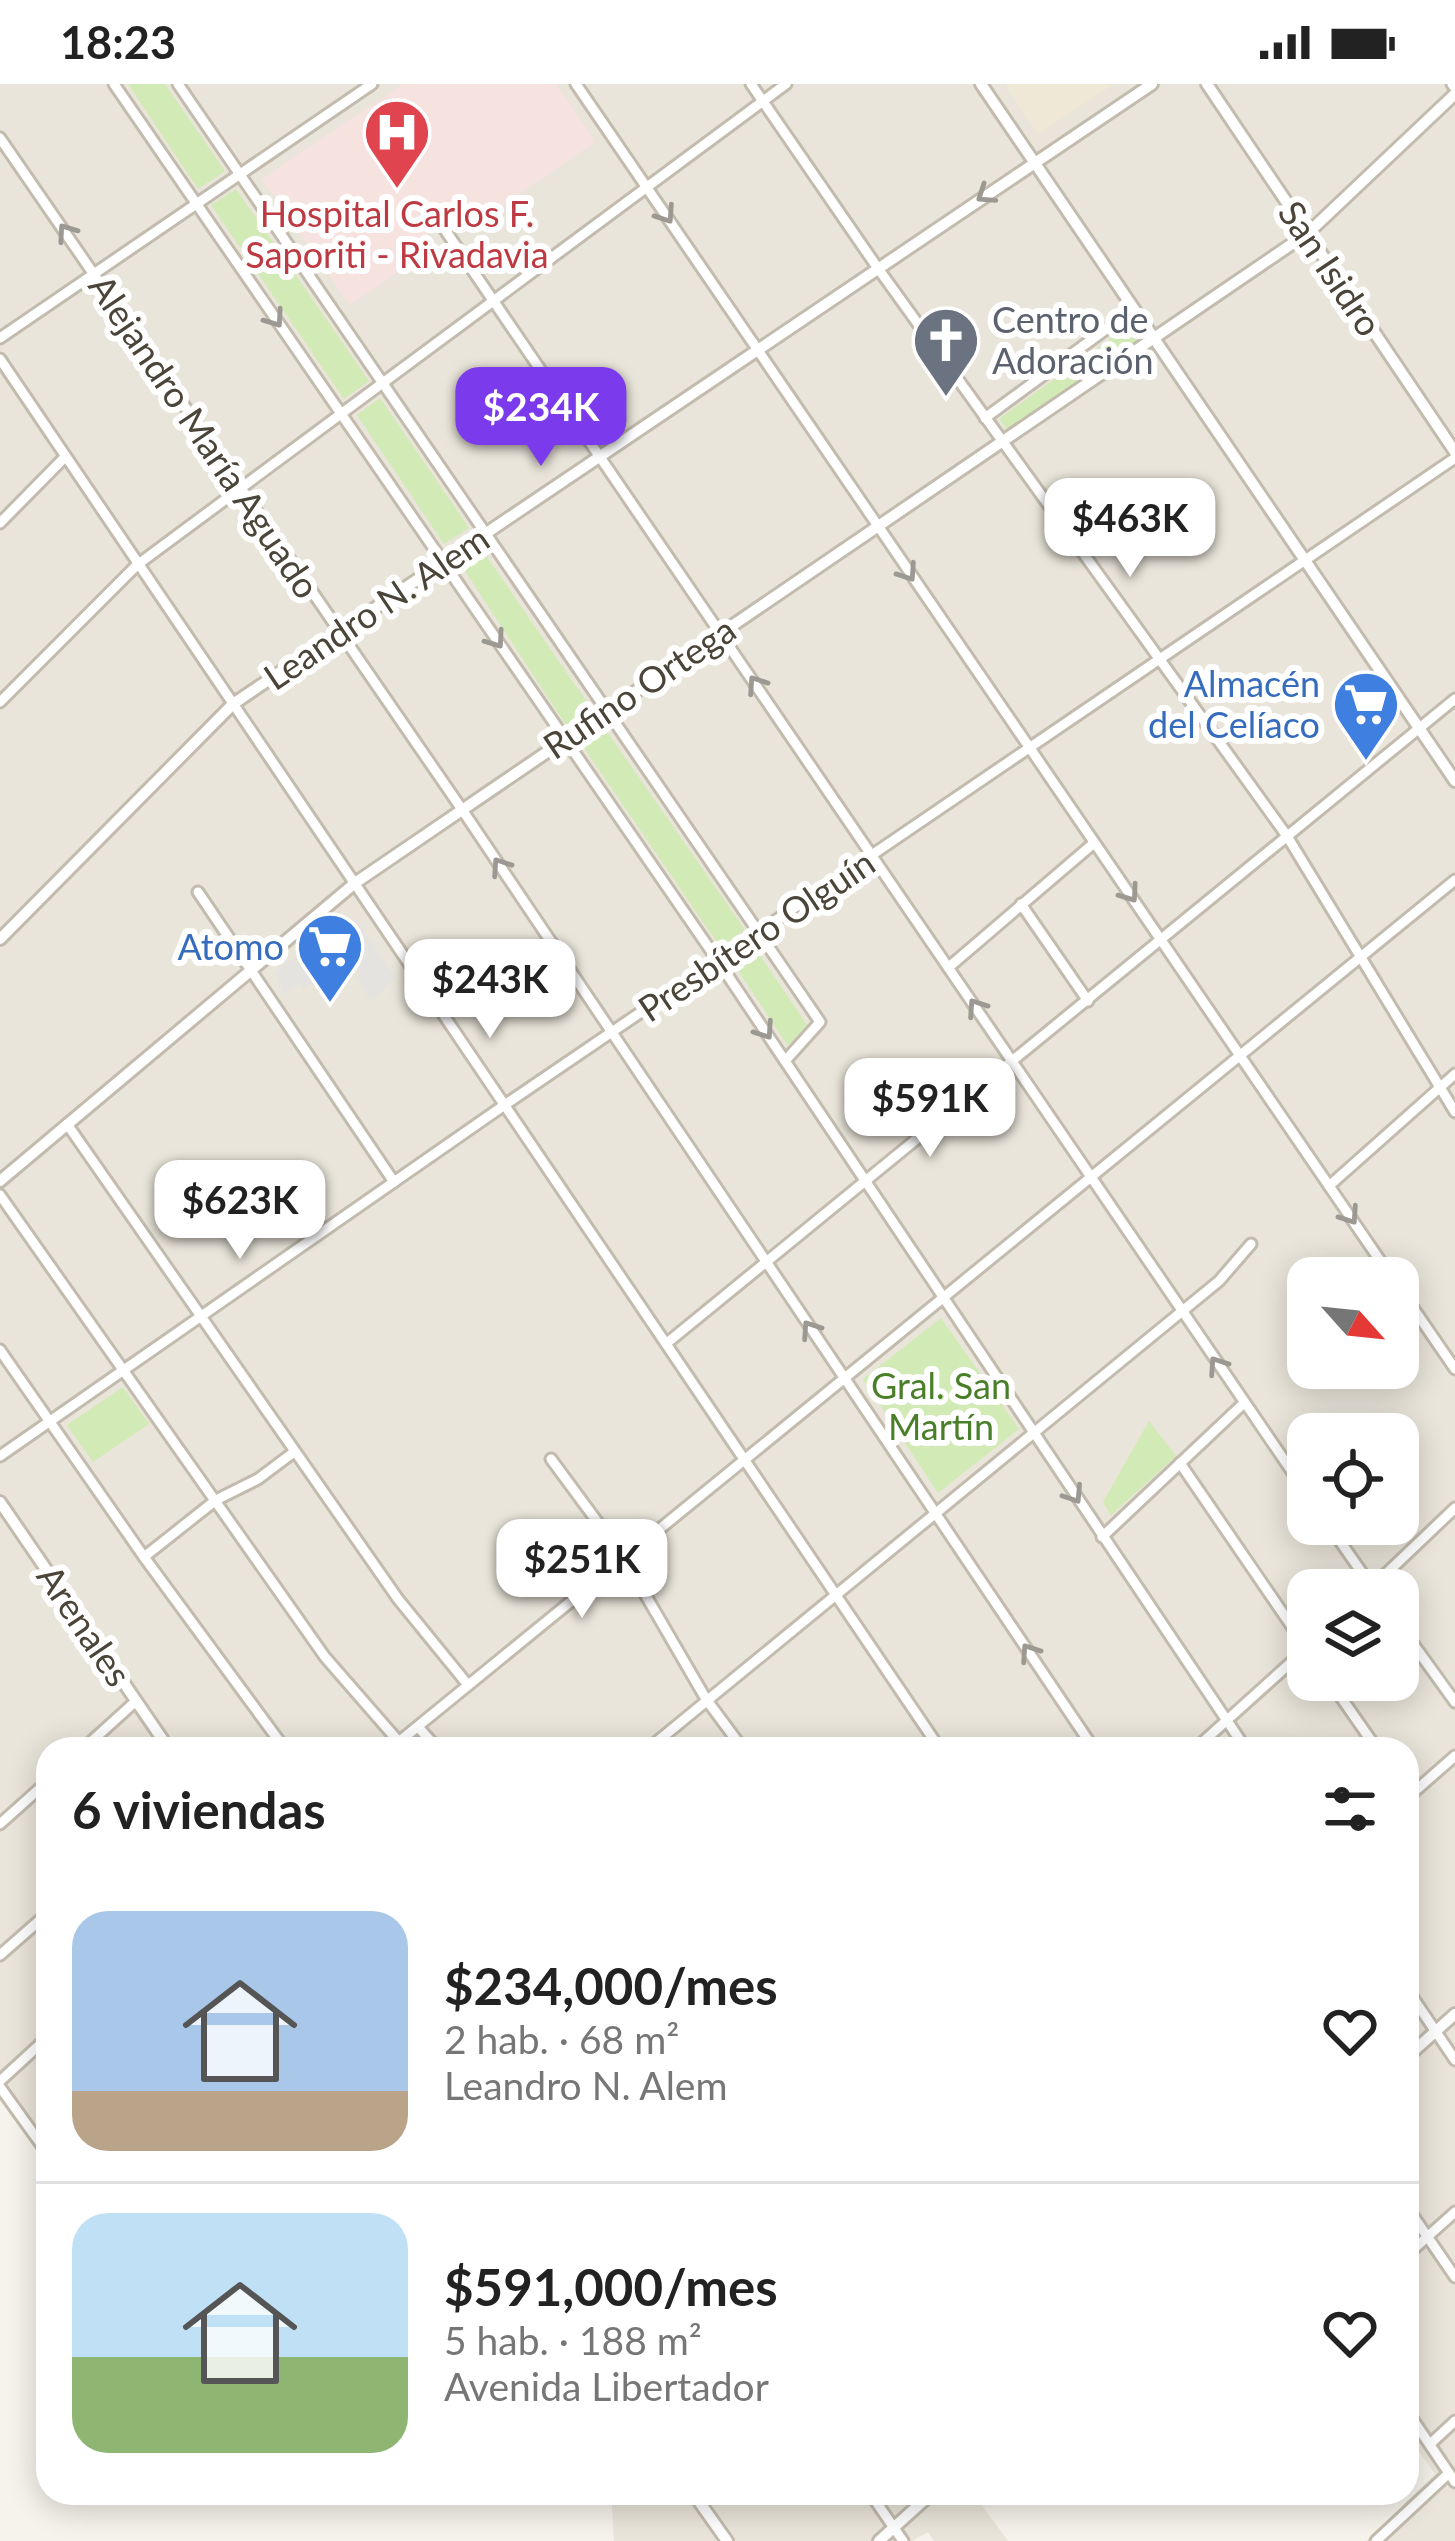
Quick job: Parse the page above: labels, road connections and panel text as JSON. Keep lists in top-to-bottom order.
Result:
{
  "streets": {
    "street": [
      "San Isidro",
      "Alejandro María Aguado",
      "Leandro N. Alem",
      "Rufino Ortega",
      "Presbítero Olguín",
      "Arenales"
    ]
  },
  "crossings": [
    ["San Isidro", "Rufino Ortega"],
    ["San Isidro", "Presbítero Olguín"],
    ["Alejandro María Aguado", "Leandro N. Alem"],
    ["Alejandro María Aguado", "Rufino Ortega"],
    ["Alejandro María Aguado", "Presbítero Olguín"]
  ],
  "one_way": ["Alejandro María Aguado"],
  "parks": ["Gral. San Martín"],
  "places": {
    "hospital": ["Hospital Carlos F. Saporiti - Rivadavia"],
    "church": ["Centro de Adoración"],
    "supermarket": ["Almacén del Celíaco", "Atomo"]
  },
  "north": "bottom right",
  "page": {
    "status": "18:23",
    "price": [
      "$234K",
      "$463K",
      "$243K",
      "$591K",
      "$623K",
      "$251K"
    ],
    "heading": "6 viviendas",
    "list": [
      {
        "name": "$234,000/mes",
        "note": "2 hab. · 68 m² · Leandro N. Alem"
      },
      {
        "name": "$591,000/mes",
        "note": "5 hab. · 188 m² · Avenida Libertador"
      }
    ]
  }
}
